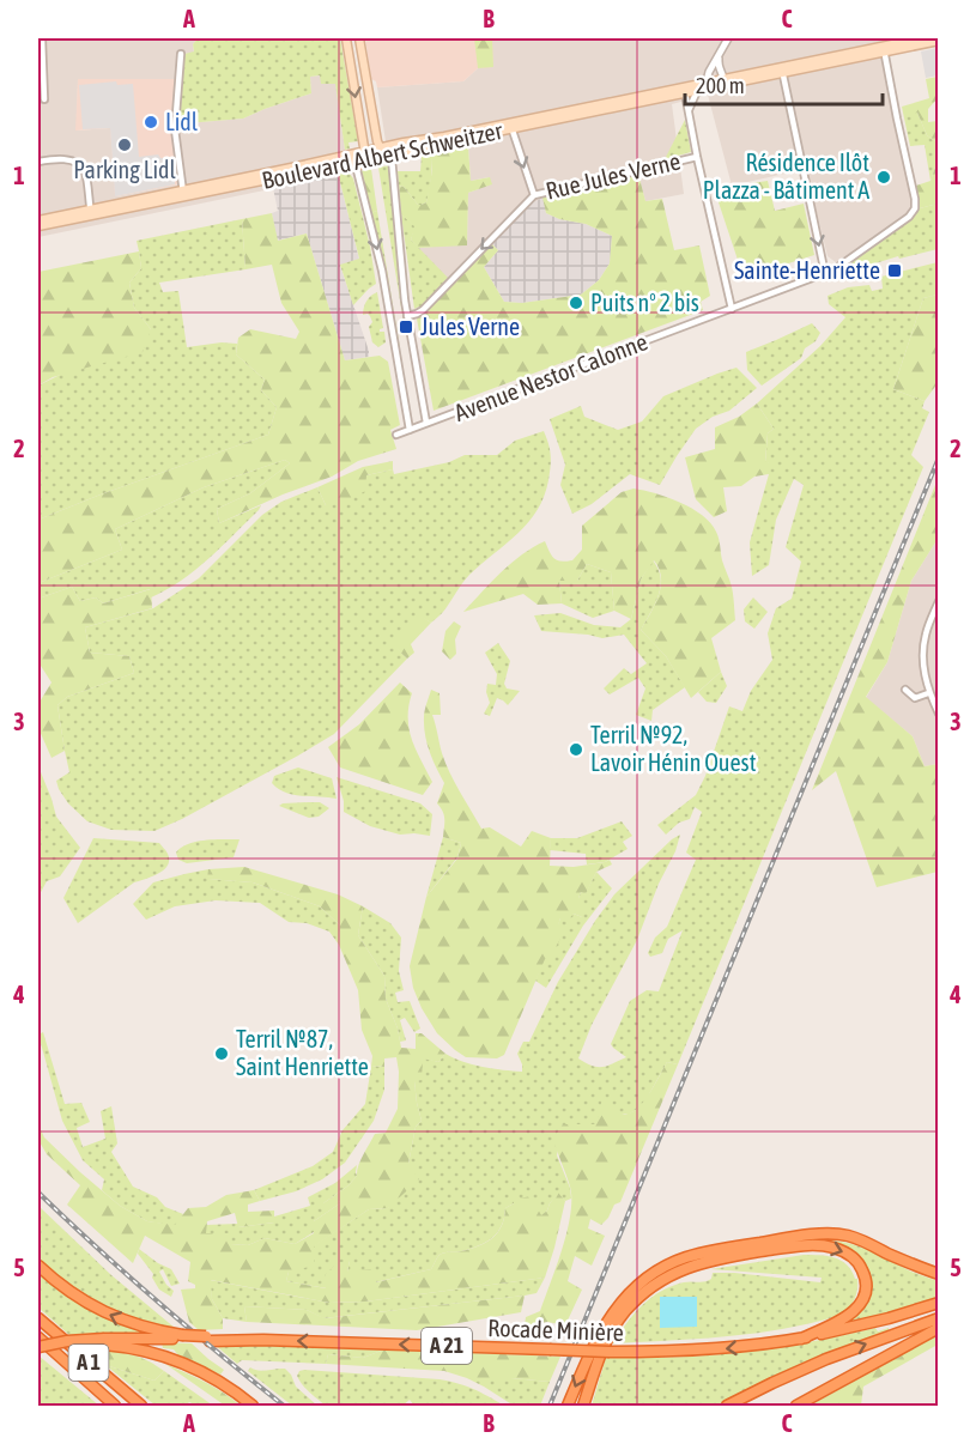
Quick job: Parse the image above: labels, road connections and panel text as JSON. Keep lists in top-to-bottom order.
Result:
{
  "streets": {
    "highway": ["Rocade Minière", "A 21", "A 1"],
    "main road": ["Boulevard Albert Schweitzer"],
    "street": ["Rue Jules Verne", "Avenue Nestor Calonne"]
  },
  "crossings": [
    ["Boulevard Albert Schweitzer", "Avenue Nestor Calonne"],
    ["Rocade Minière", "A 1"]
  ],
  "one_way": ["Rue Jules Verne", "Rocade Minière"],
  "places": {
    "other": [
      "Lidl",
      "Parking Lidl",
      "Résidence Ilôt Plazza - Bâtiment A",
      "Puits n° 2 bis",
      "Terril №92, Lavoir Hénin Ouest",
      "Terril №87, Saint Henriette"
    ],
    "transit": ["Sainte-Henriette", "Jules Verne"]
  },
  "scale_bar": "200 m",
  "grid": {
    "columns": ["A", "B", "C"],
    "rows": [
      "1",
      "2",
      "3",
      "4",
      "5"
    ]
  }
}
